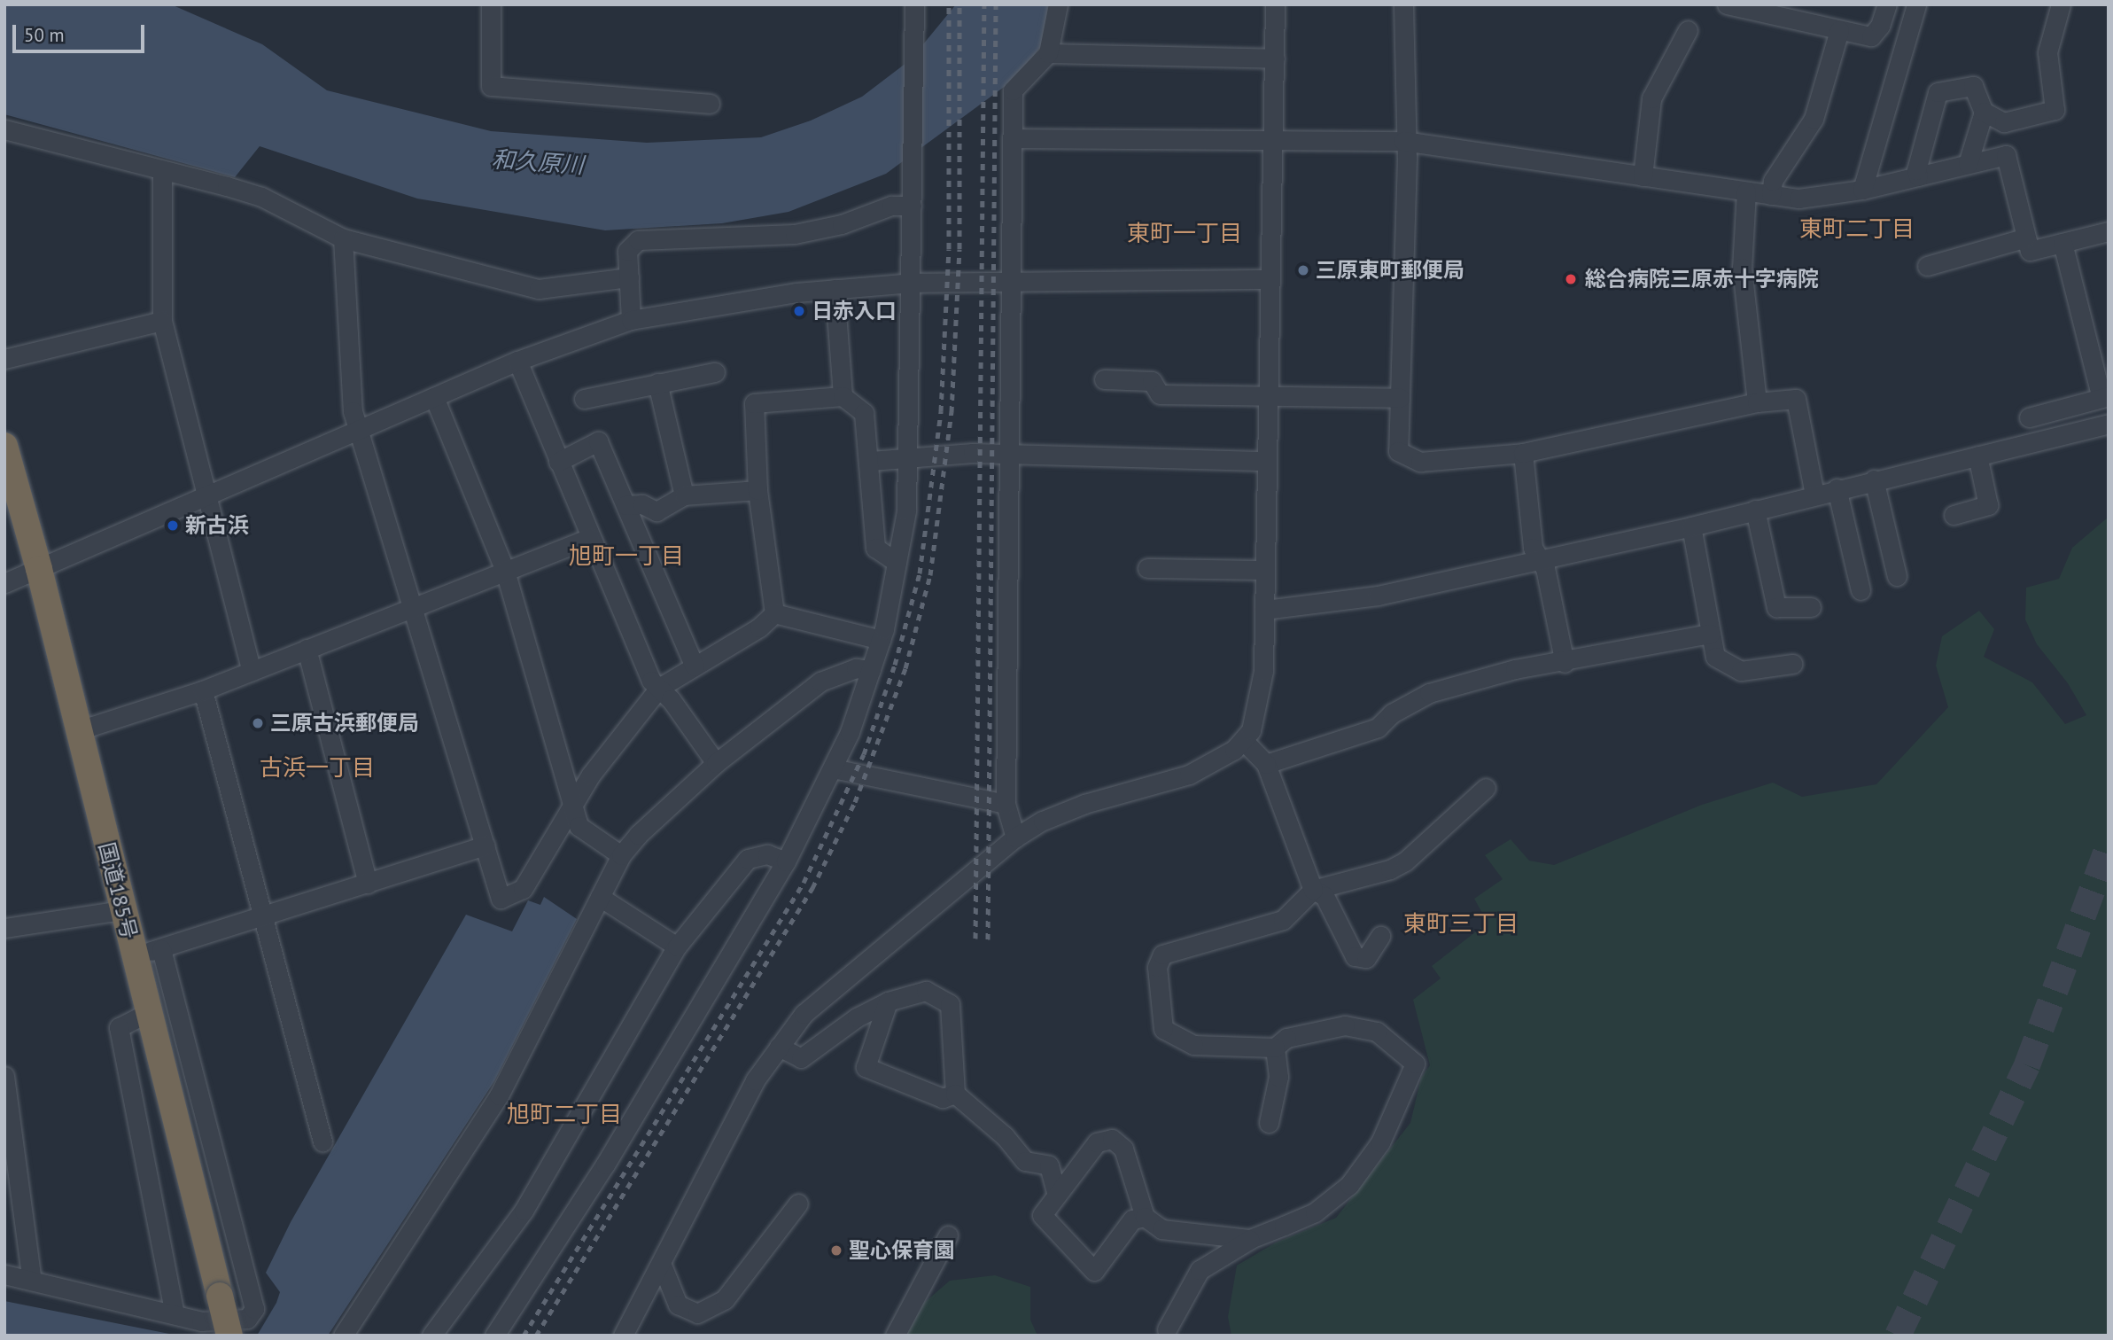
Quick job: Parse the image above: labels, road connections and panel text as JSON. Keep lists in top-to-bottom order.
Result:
{
  "streets": {
    "highway": ["国道185号"]
  },
  "districts": [
    "東町二丁目",
    "東町一丁目",
    "旭町一丁目",
    "古浜一丁目",
    "東町三丁目",
    "旭町二丁目"
  ],
  "water": ["和久原川"],
  "places": [
    "三原東町郵便局",
    "総合病院三原赤十字病院",
    "日赤入口",
    "新古浜",
    "三原古浜郵便局",
    "聖心保育園"
  ],
  "scale_bar": "50 m"
}
